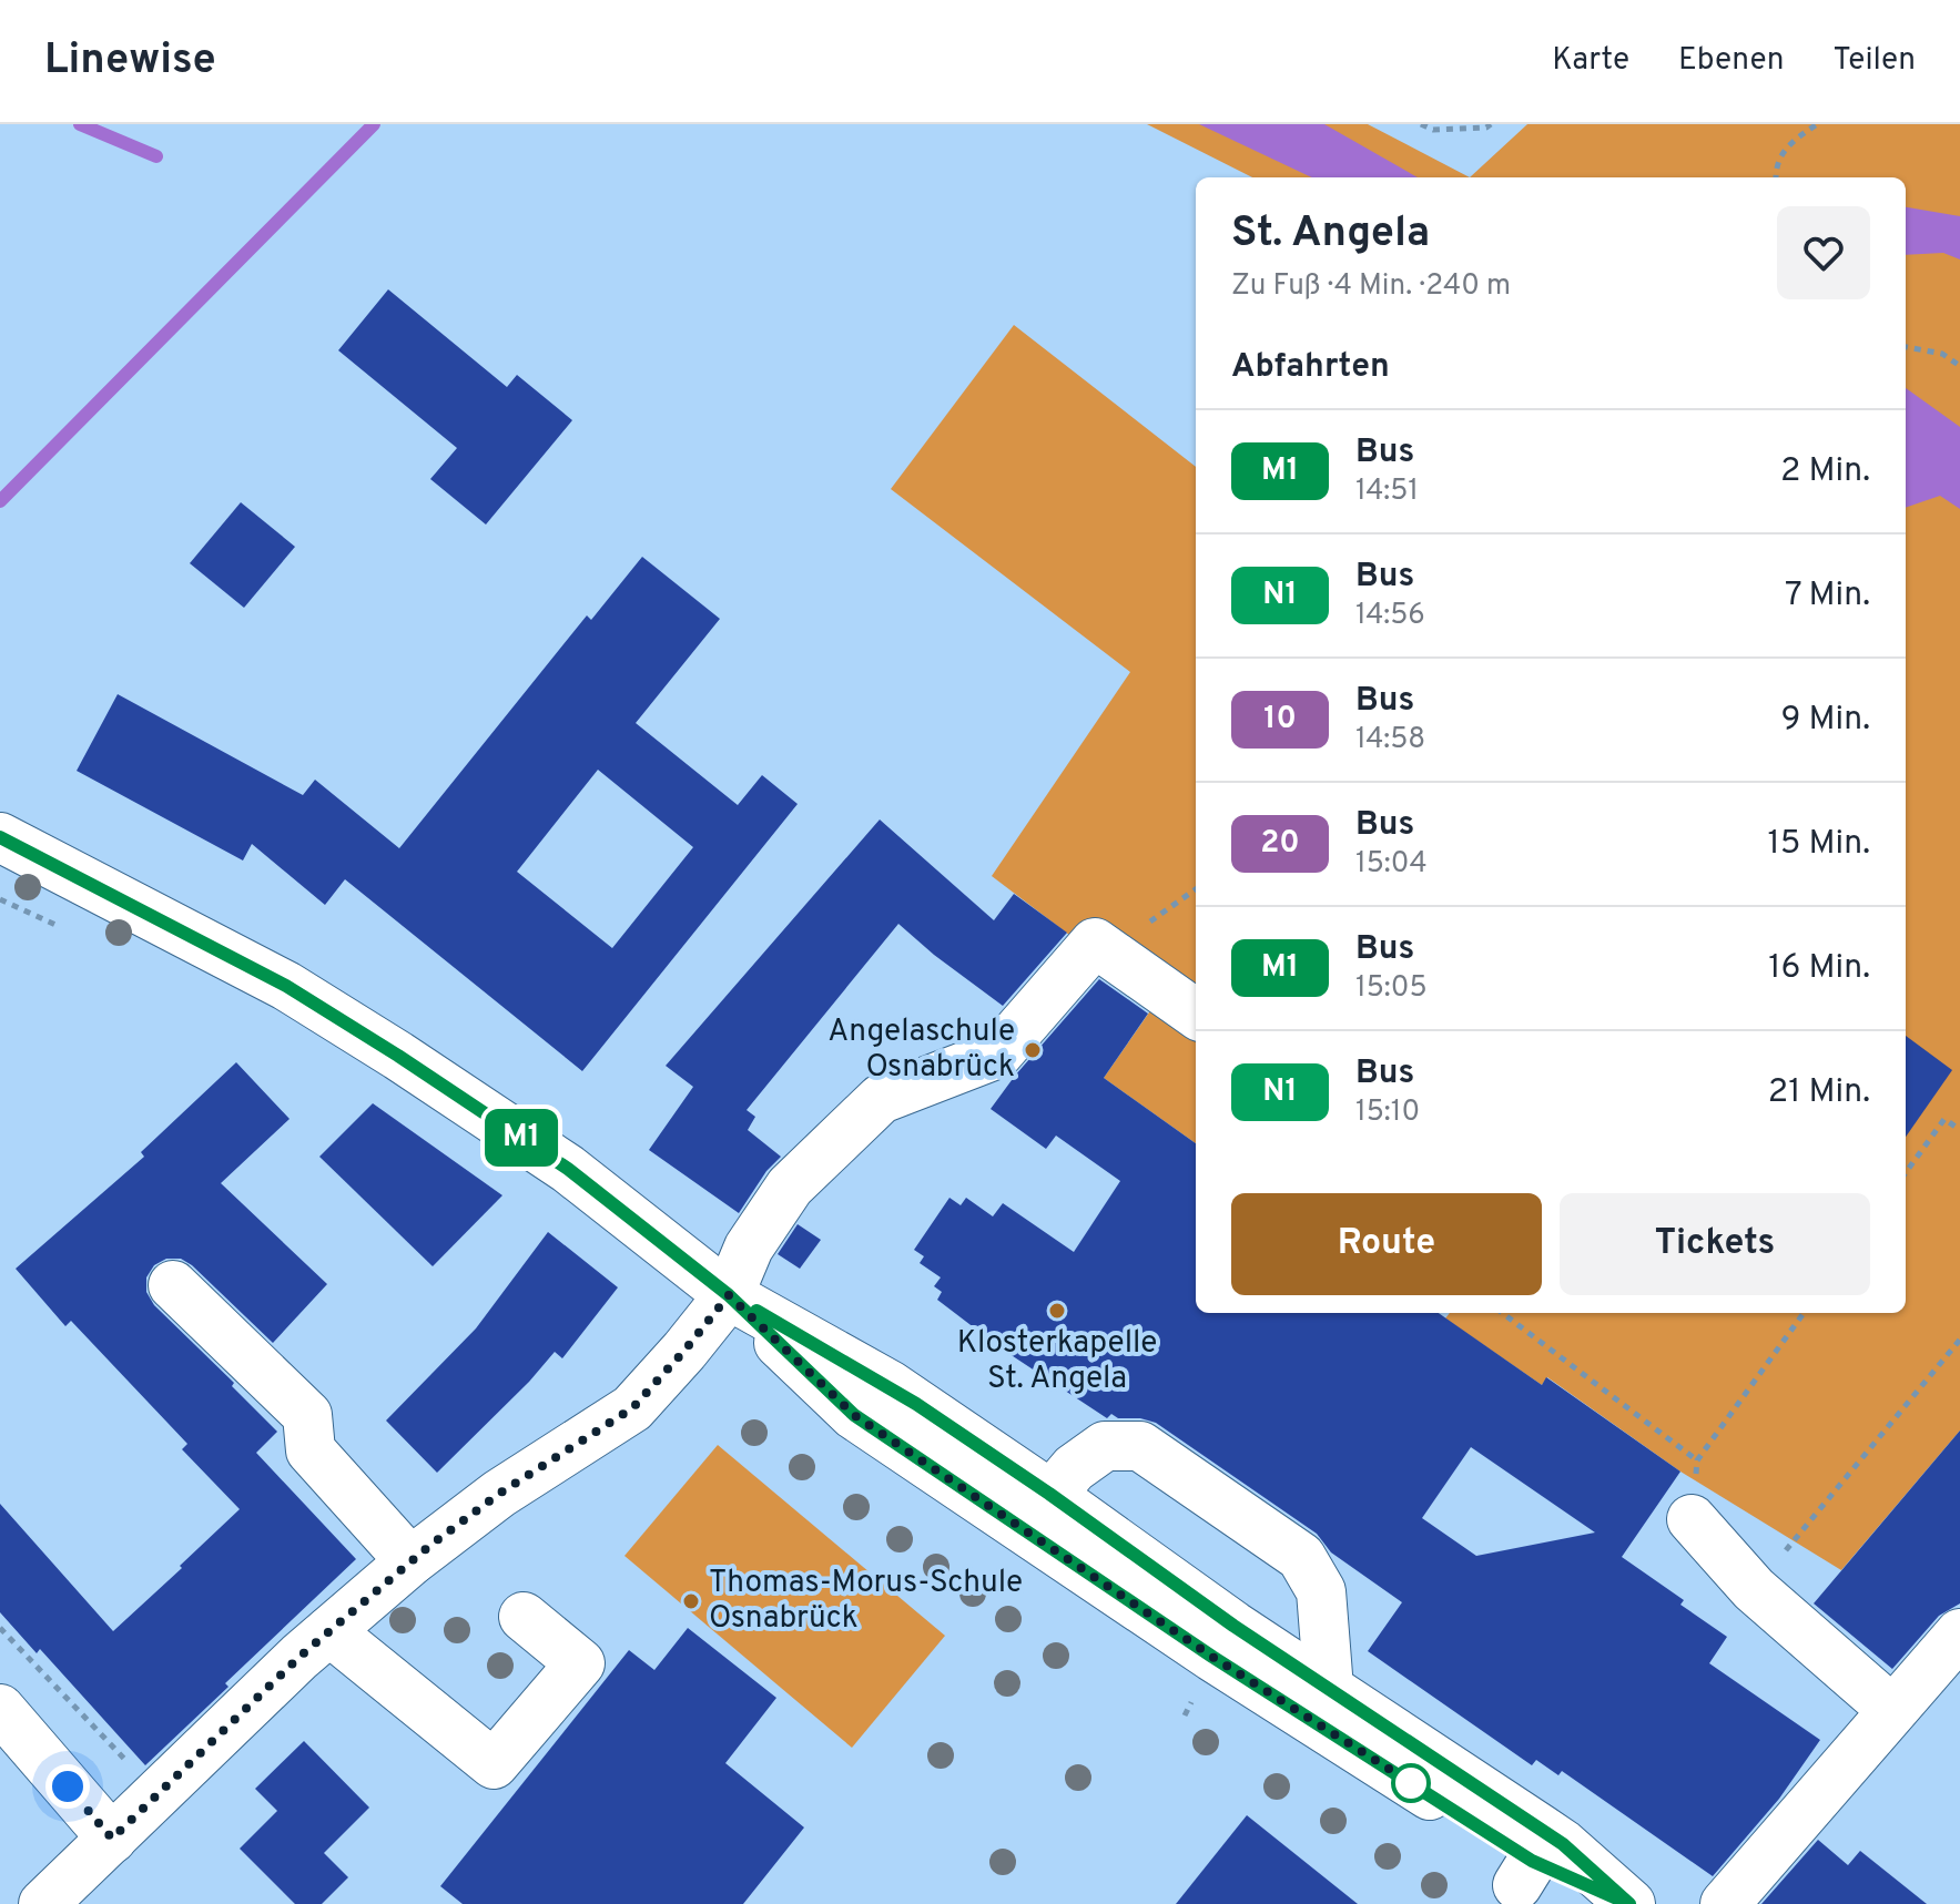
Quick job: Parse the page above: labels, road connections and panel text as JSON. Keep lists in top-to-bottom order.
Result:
{
  "places": ["Angelaschule Osnabrück", "Klosterkapelle St. Angela", "Thomas-Morus-Schule Osnabrück"],
  "lines": ["bus line M1"],
  "page": {
    "header": "Linewise",
    "nav": ["Karte", "Ebenen", "Teilen"],
    "on_map": "M1",
    "heading": [
      ["St. Angela", "Zu Fuß · 4 Min. · 240 m"],
      "Abfahrten"
    ],
    "list": [
      {
        "mark": "M1",
        "name": "Bus",
        "note": "14:51",
        "value": "2 Min."
      },
      {
        "mark": "N1",
        "name": "Bus",
        "note": "14:56",
        "value": "7 Min."
      },
      {
        "mark": "10",
        "name": "Bus",
        "note": "14:58",
        "value": "9 Min."
      },
      {
        "mark": "20",
        "name": "Bus",
        "note": "15:04",
        "value": "15 Min."
      },
      {
        "mark": "M1",
        "name": "Bus",
        "note": "15:05",
        "value": "16 Min."
      },
      {
        "mark": "N1",
        "name": "Bus",
        "note": "15:10",
        "value": "21 Min."
      }
    ],
    "buttons": ["Route", "Tickets"]
  }
}
